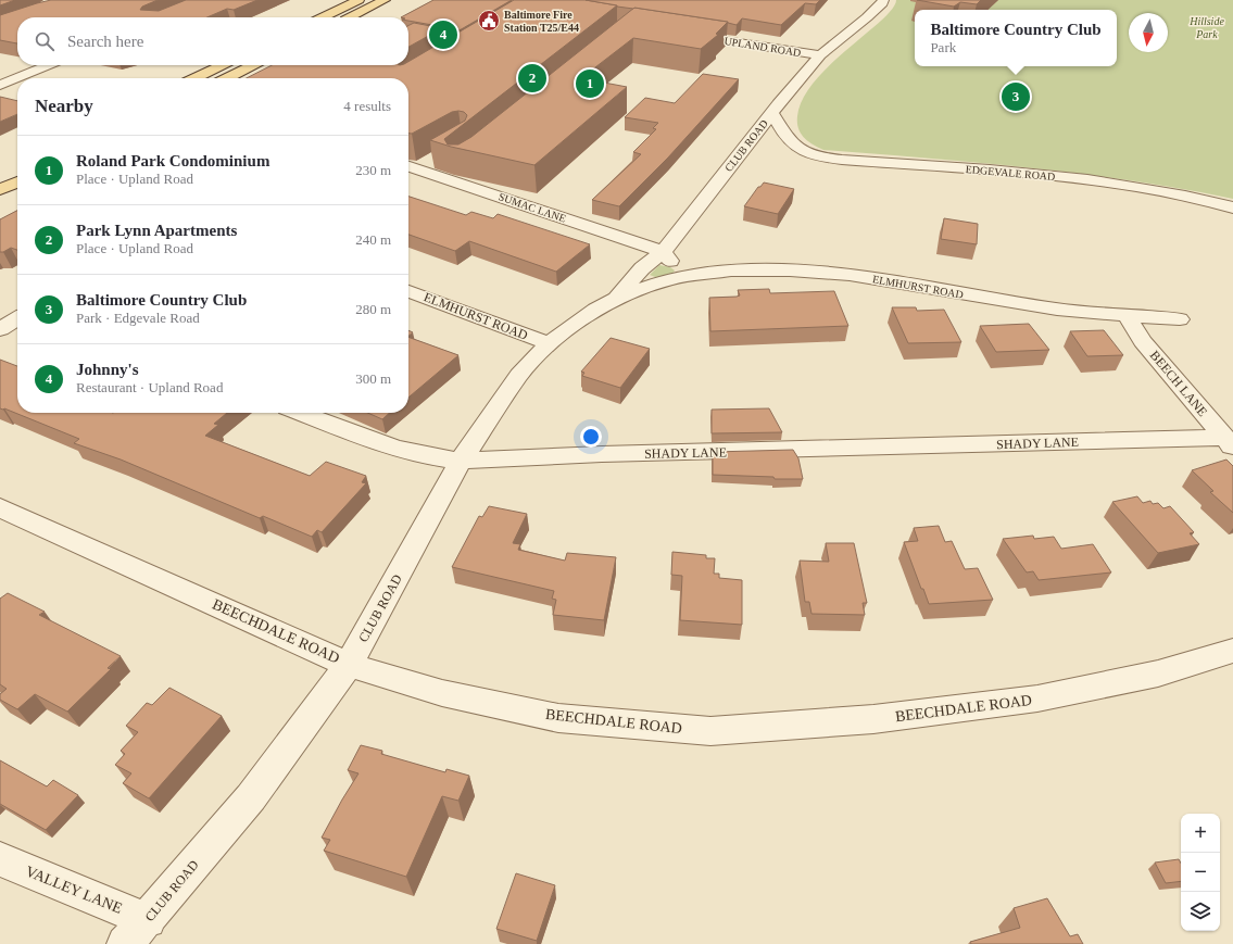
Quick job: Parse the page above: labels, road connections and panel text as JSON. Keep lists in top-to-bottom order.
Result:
{
  "streets": {
    "street": [
      "UPLAND ROAD",
      "CLUB ROAD",
      "EDGEVALE ROAD",
      "SUMAC LANE",
      "ELMHURST ROAD",
      "BEECH LANE",
      "SHADY LANE",
      "BEECHDALE ROAD",
      "VALLEY LANE"
    ]
  },
  "crossings": [
    ["UPLAND ROAD", "CLUB ROAD"],
    ["CLUB ROAD", "EDGEVALE ROAD"],
    ["CLUB ROAD", "SUMAC LANE"],
    ["CLUB ROAD", "ELMHURST ROAD"],
    ["CLUB ROAD", "SHADY LANE"],
    ["CLUB ROAD", "BEECHDALE ROAD"],
    ["CLUB ROAD", "VALLEY LANE"],
    ["SUMAC LANE", "ELMHURST ROAD"],
    ["ELMHURST ROAD", "BEECH LANE"],
    ["BEECH LANE", "SHADY LANE"]
  ],
  "parks": ["Hillside Park"],
  "places": {
    "public building": ["Baltimore Fire Station T25/E44"]
  },
  "north": "bottom",
  "page": {
    "popup": ["Baltimore Country Club", "Park"],
    "search": "Search here",
    "pins": [
      "4",
      "2",
      "1",
      "3"
    ],
    "heading": ["Nearby", "4 results"],
    "list": [
      {
        "mark": "1",
        "name": "Roland Park Condominium",
        "note": "Place · Upland Road",
        "value": "230 m"
      },
      {
        "mark": "2",
        "name": "Park Lynn Apartments",
        "note": "Place · Upland Road",
        "value": "240 m"
      },
      {
        "mark": "3",
        "name": "Baltimore Country Club",
        "note": "Park · Edgevale Road",
        "value": "280 m"
      },
      {
        "mark": "4",
        "name": "Johnny's",
        "note": "Restaurant · Upland Road",
        "value": "300 m"
      }
    ],
    "map_buttons": ["+", "−"]
  }
}
